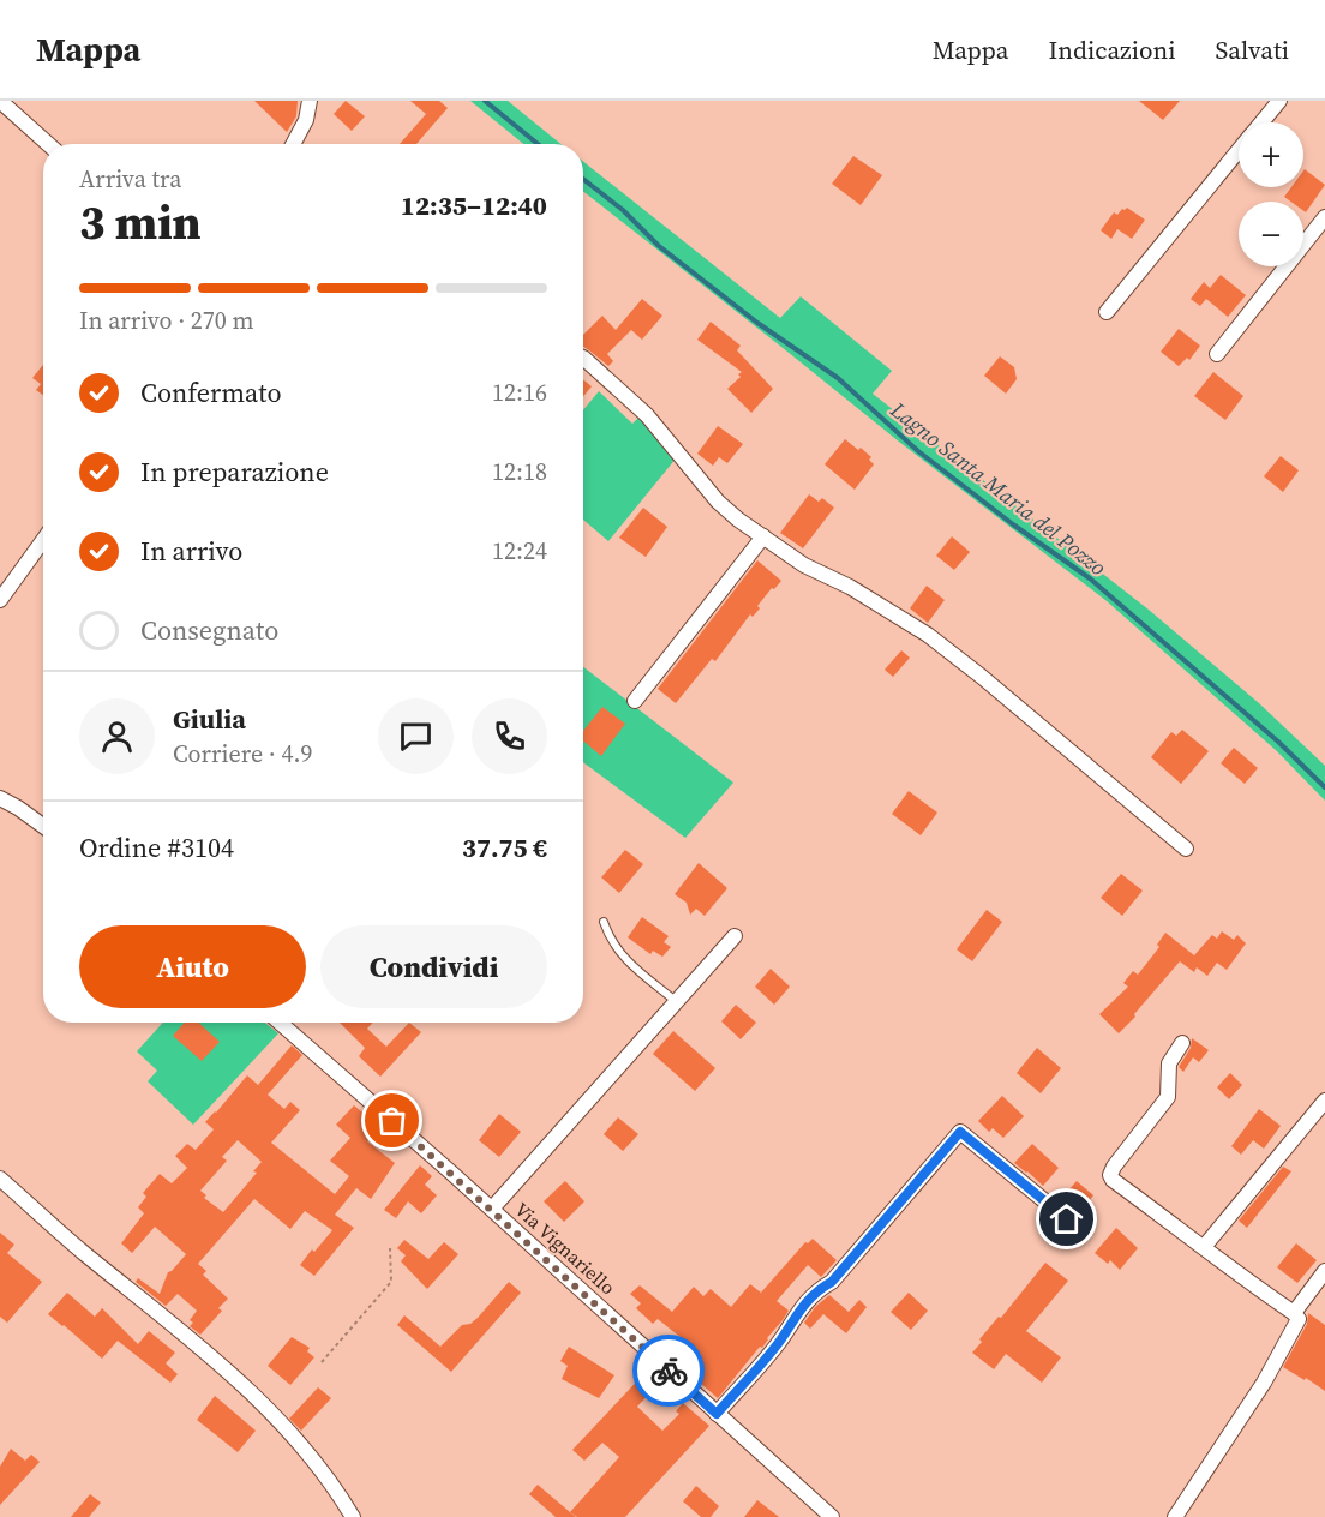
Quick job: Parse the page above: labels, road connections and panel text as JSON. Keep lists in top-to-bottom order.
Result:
{
  "streets": {
    "street": ["Via Vignariello"]
  },
  "water": ["Lagno Santa Maria del Pozzo"],
  "page": {
    "header": "Mappa",
    "nav": ["Mappa", "Indicazioni", "Salvati"],
    "map_buttons": ["+", "−"],
    "heading": ["3 min", "Arriva tra", "12:35–12:40"],
    "panel": [
      "Giulia",
      "Corriere · 4.9",
      "Ordine #3104",
      "37.75 €"
    ],
    "bar": "In arrivo · 270 m",
    "list": [
      ["Confermato", "12:16"],
      ["In preparazione", "12:18"],
      ["In arrivo", "12:24"],
      "Consegnato"
    ],
    "buttons": ["Aiuto", "Condividi"]
  }
}
